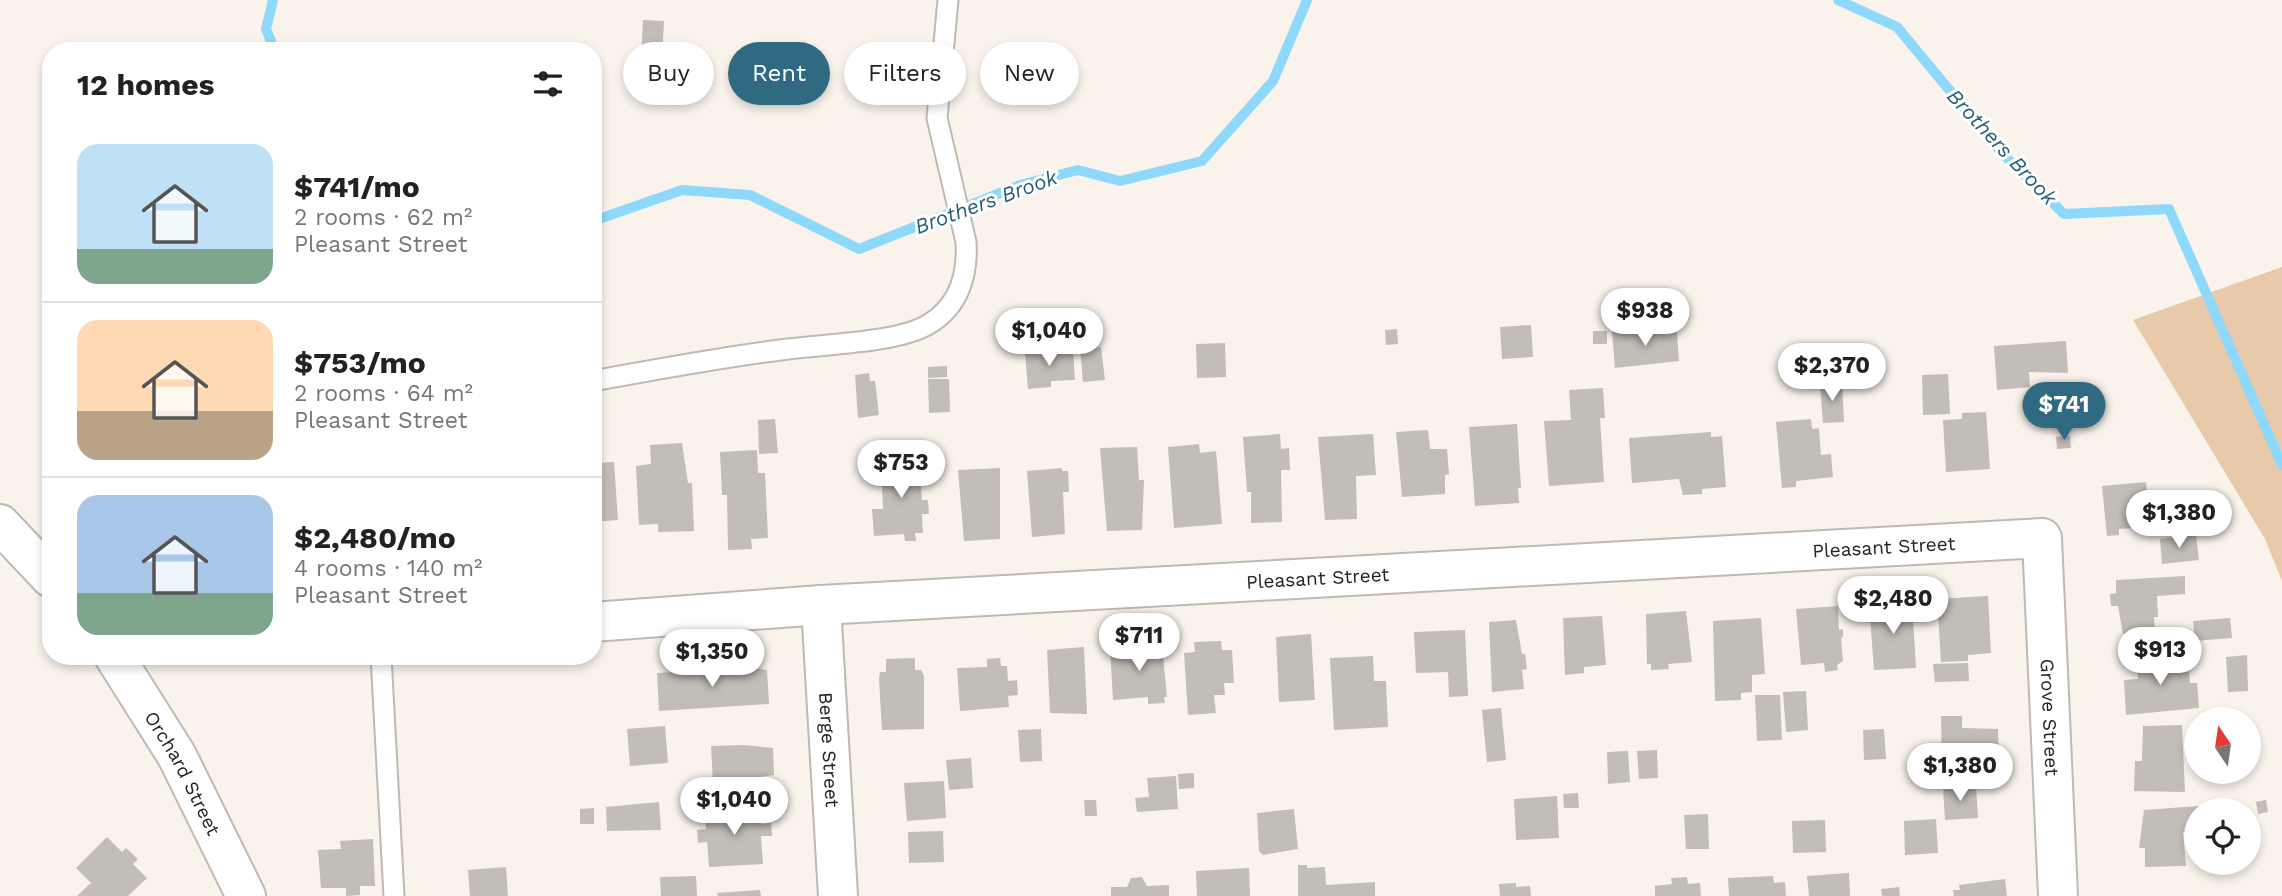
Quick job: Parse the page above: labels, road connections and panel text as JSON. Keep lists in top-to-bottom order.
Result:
{
  "streets": {
    "street": [
      "Pleasant Street",
      "Grove Street",
      "Berge Street",
      "Orchard Street"
    ]
  },
  "crossings": [
    ["Pleasant Street", "Grove Street"],
    ["Pleasant Street", "Berge Street"]
  ],
  "water": ["Brothers Brook"],
  "north": "top",
  "page": {
    "chip": [
      "Buy",
      "Rent",
      "Filters",
      "New"
    ],
    "heading": "12 homes",
    "list": [
      {
        "name": "$741/mo",
        "note": "2 rooms · 62 m² · Pleasant Street"
      },
      {
        "name": "$753/mo",
        "note": "2 rooms · 64 m² · Pleasant Street"
      },
      {
        "name": "$2,480/mo",
        "note": "4 rooms · 140 m² · Pleasant Street"
      }
    ],
    "price": [
      "$938",
      "$1,040",
      "$2,370",
      "$741",
      "$753",
      "$1,380",
      "$2,480",
      "$711",
      "$913",
      "$1,350",
      "$1,380",
      "$1,040"
    ]
  }
}
